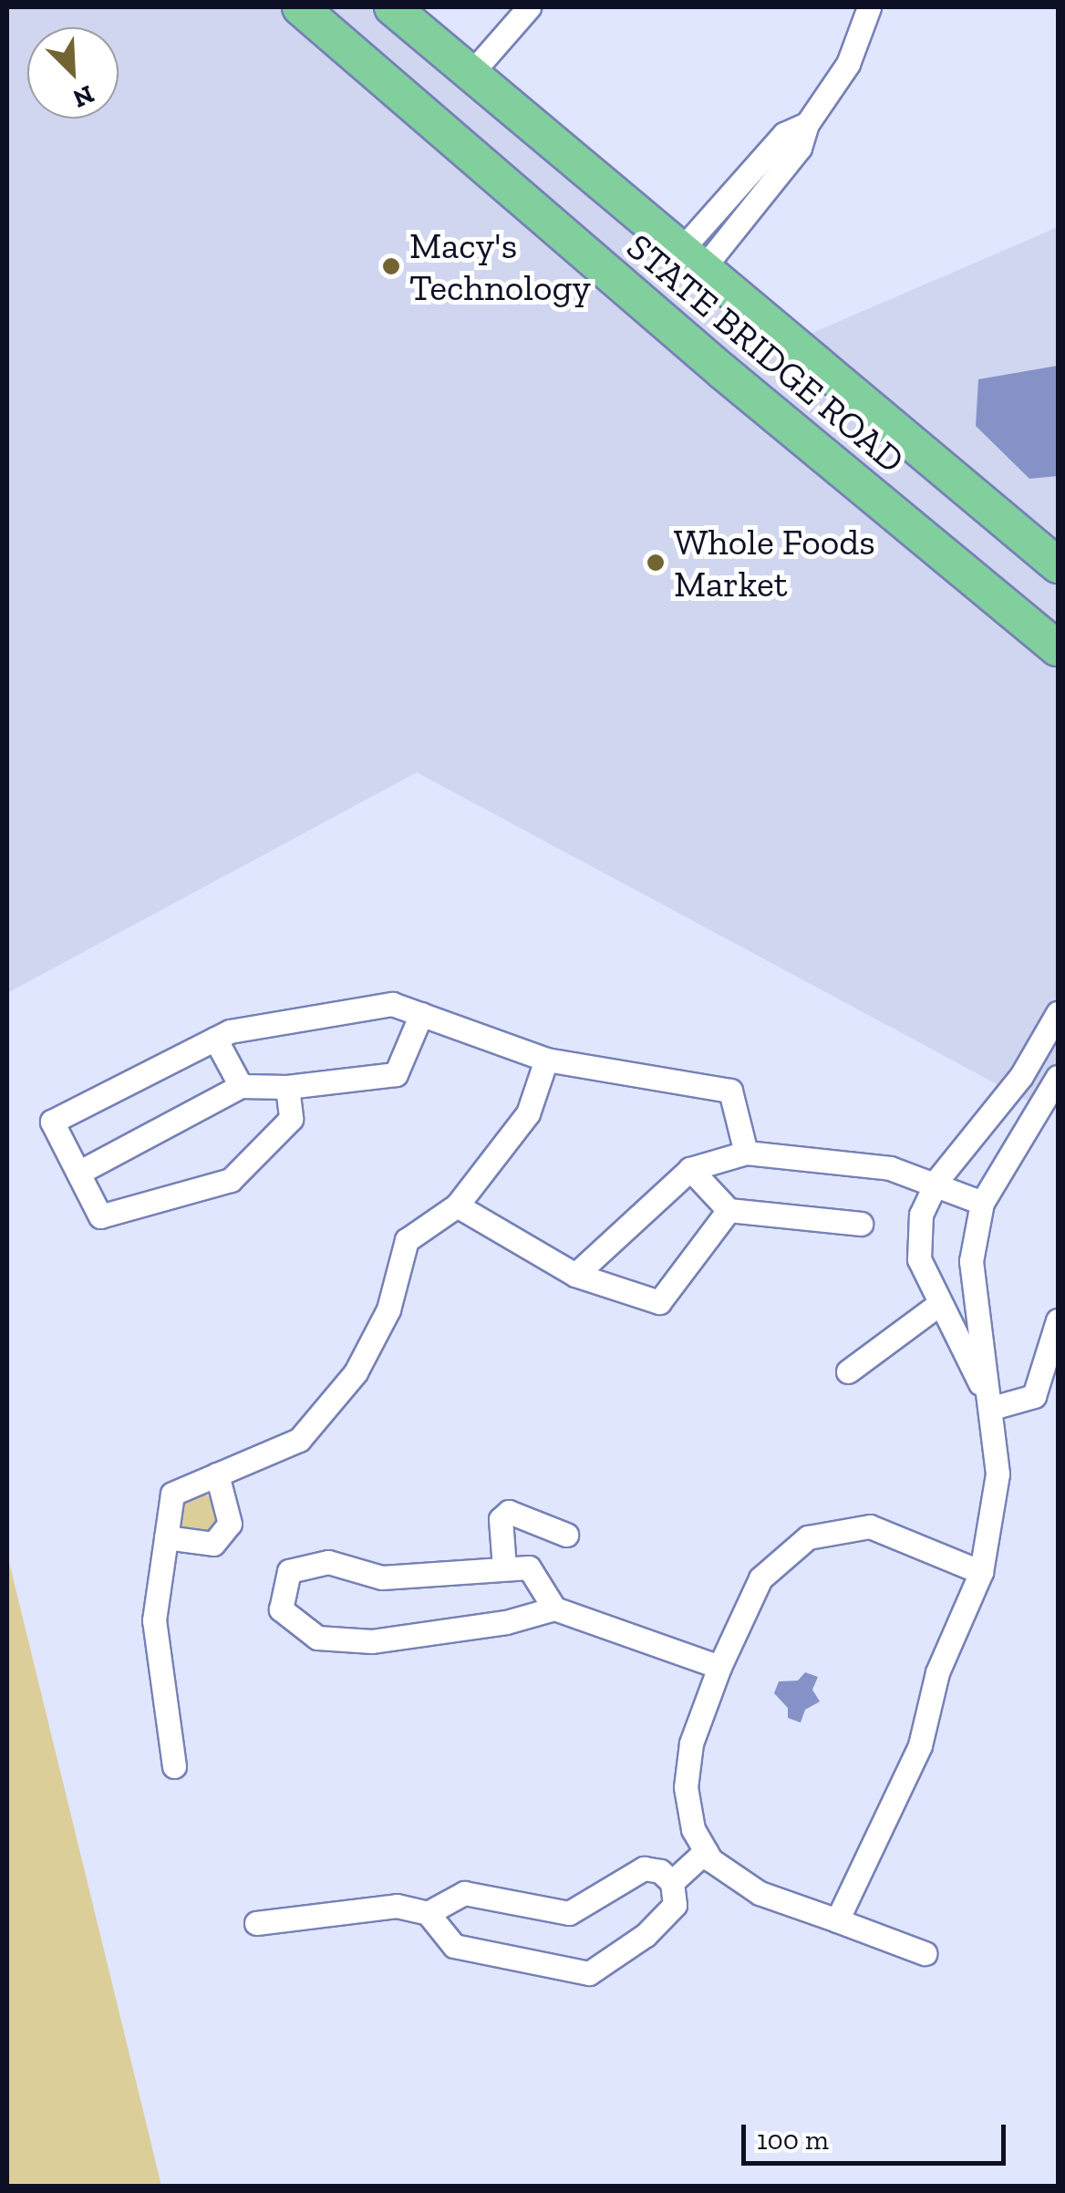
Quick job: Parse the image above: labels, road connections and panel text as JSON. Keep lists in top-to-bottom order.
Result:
{
  "streets": {
    "highway": ["STATE BRIDGE ROAD"]
  },
  "places": ["Macy's Technology", "Whole Foods Market"],
  "scale_bar": "100 m",
  "north": "bottom right"
}
